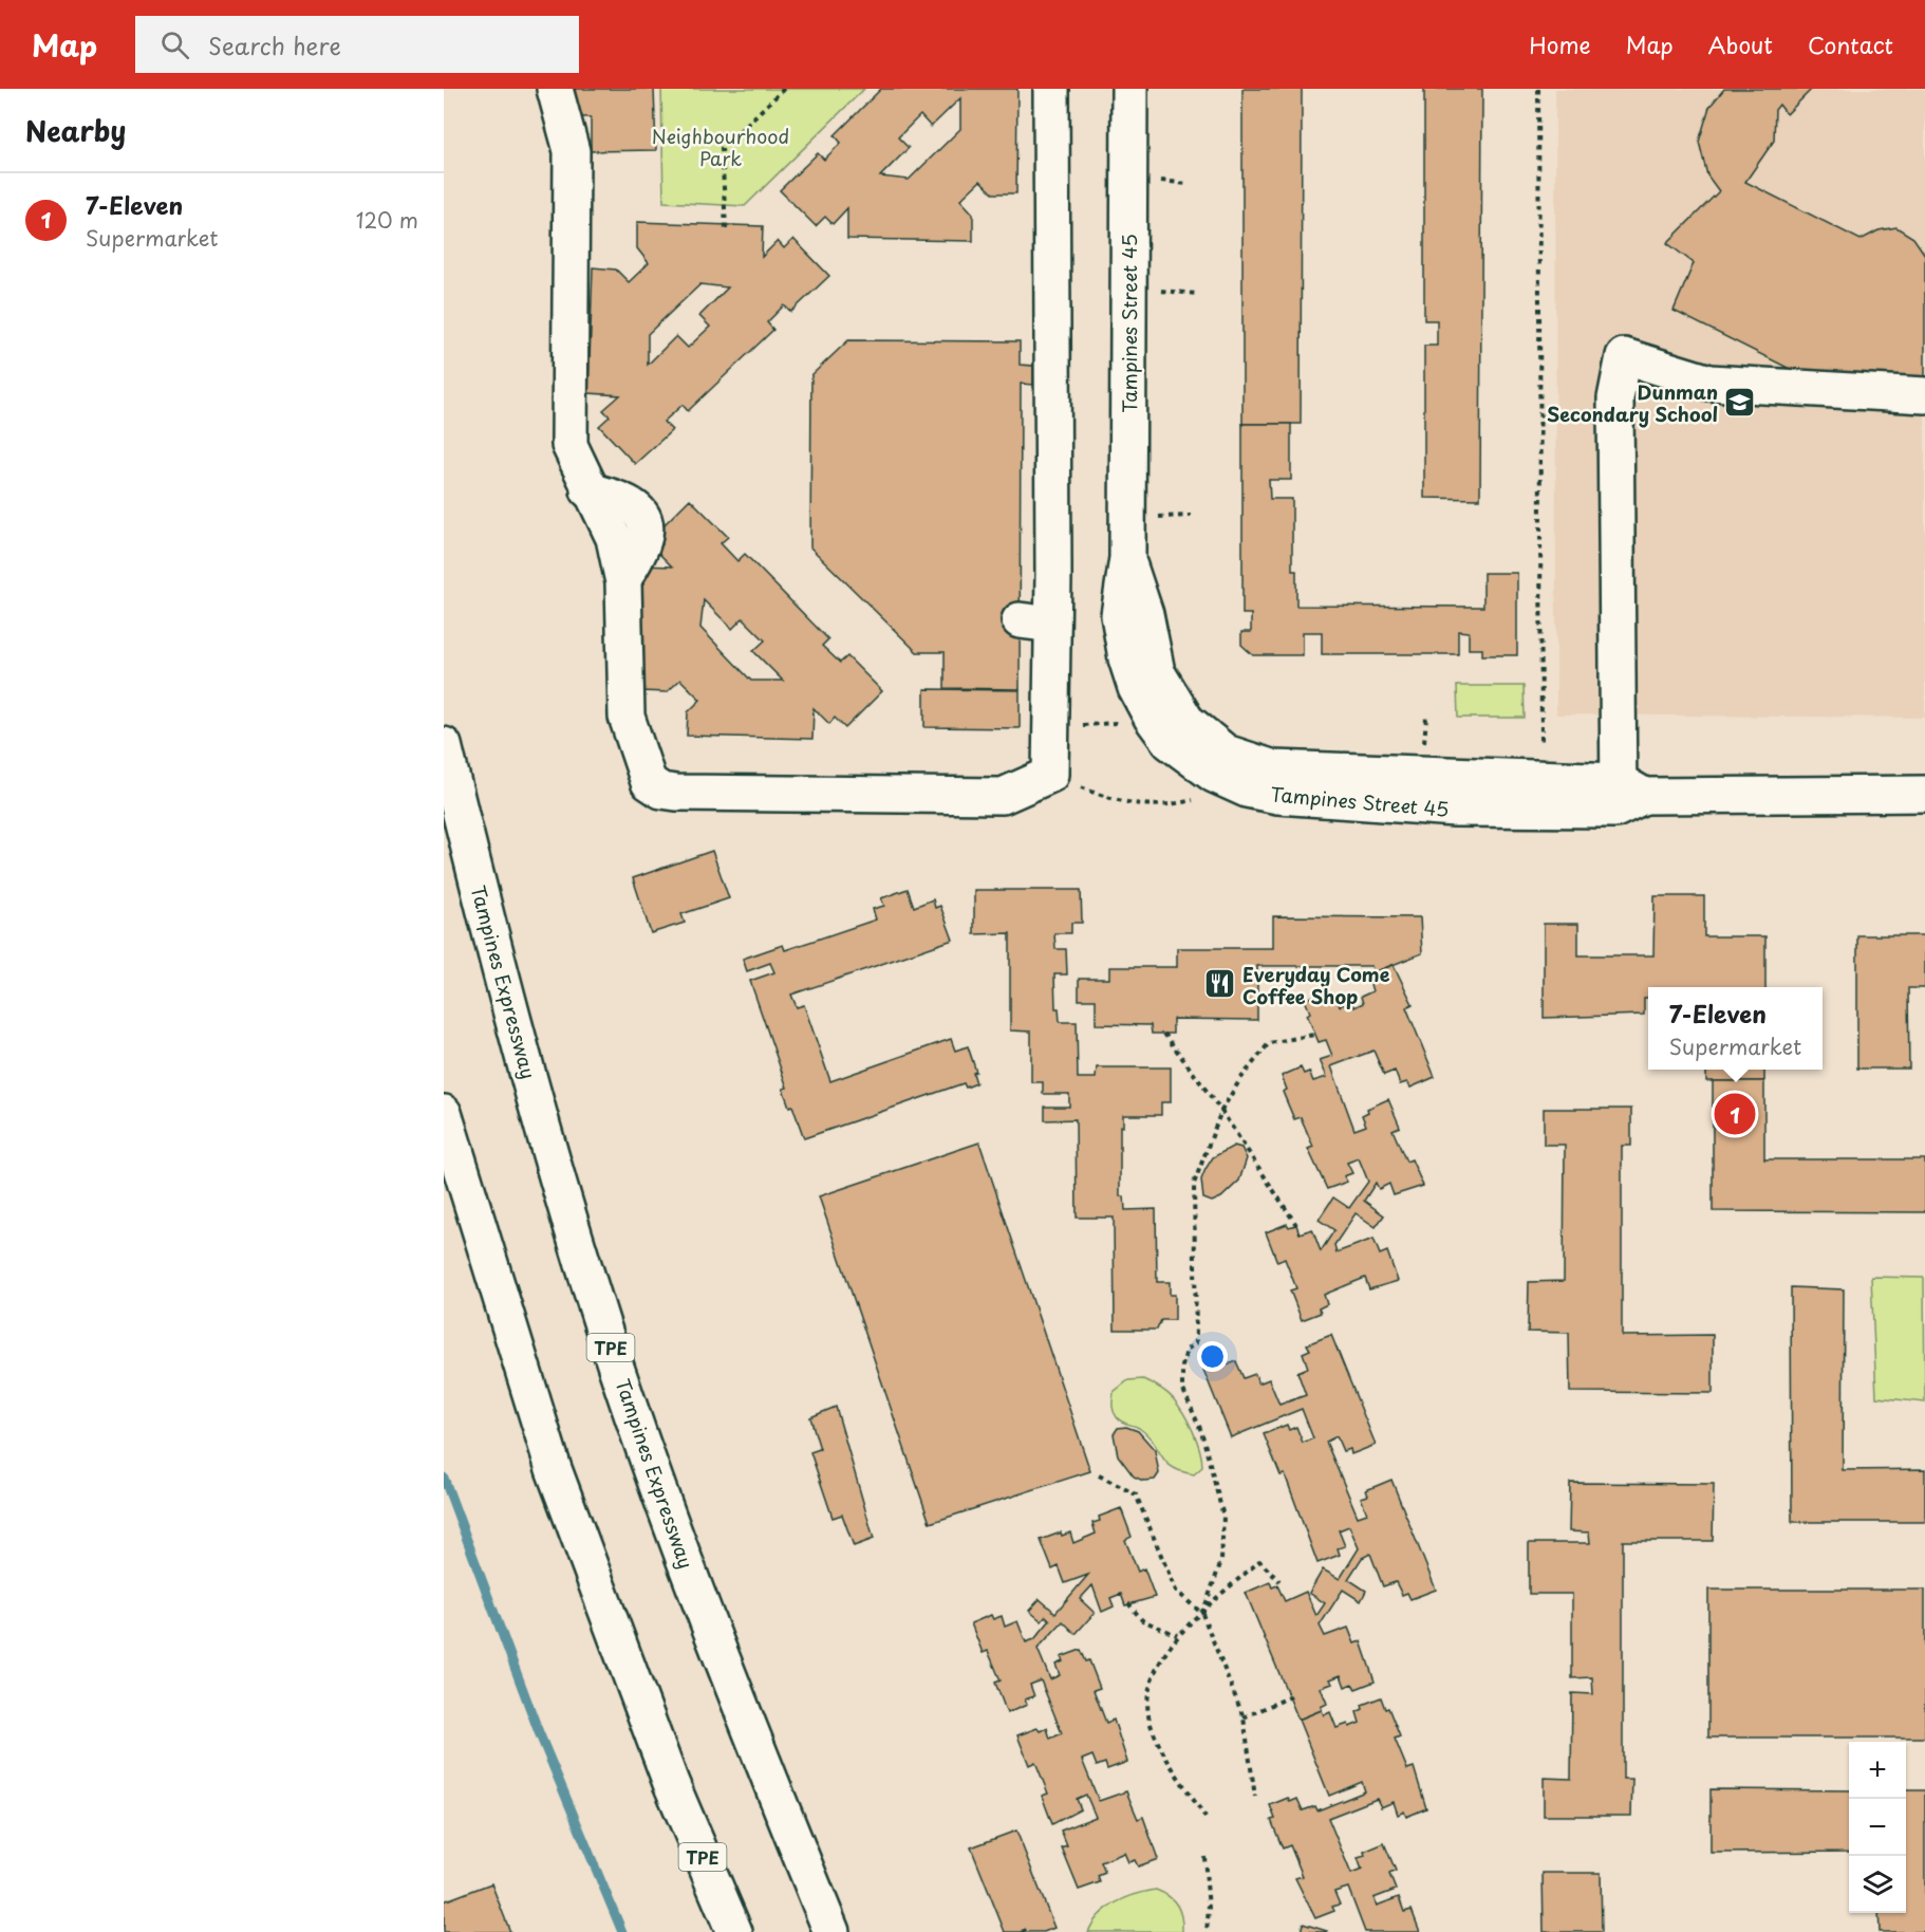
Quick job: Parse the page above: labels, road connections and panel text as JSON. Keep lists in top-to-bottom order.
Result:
{
  "streets": {
    "main road": ["Tampines Street 45", "Tampines Expressway", "TPE"]
  },
  "parks": ["Neighbourhood Park"],
  "places": {
    "school or university": ["Dunman Secondary School"],
    "restaurant": ["Everyday Come Coffee Shop"]
  },
  "page": {
    "header": "Map",
    "search": "Search here",
    "nav": [
      "Home",
      "Map",
      "About",
      "Contact"
    ],
    "heading": "Nearby",
    "list": [
      {
        "mark": "1",
        "name": "7-Eleven",
        "note": "Supermarket",
        "value": "120 m"
      }
    ],
    "popup": ["7-Eleven", "Supermarket"],
    "pins": "1",
    "map_buttons": ["+", "−"]
  }
}
